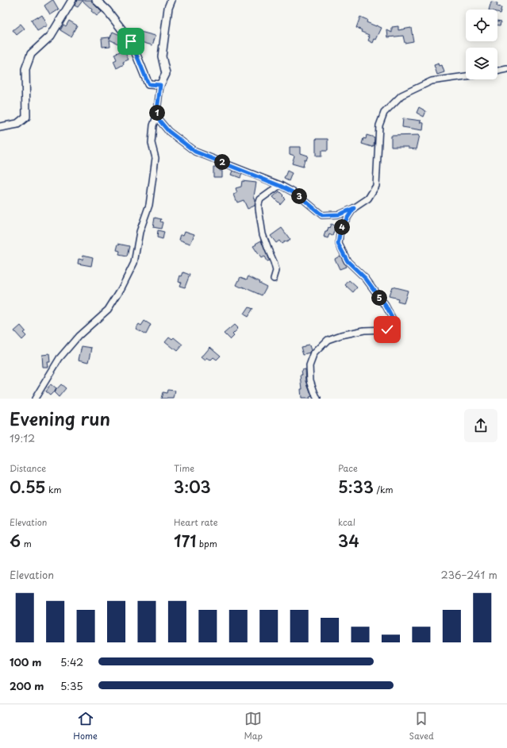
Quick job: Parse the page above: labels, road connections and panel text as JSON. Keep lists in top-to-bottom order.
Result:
{
  "page": {
    "pins": [
      "1",
      "2",
      "3",
      "4",
      "5"
    ],
    "heading": ["Evening run", "19:12"],
    "stats": [
      ["Distance", "0.55 km"],
      ["Time", "3:03"],
      ["Pace", "5:33 /km"],
      ["Elevation", "6 m"],
      ["Heart rate", "171 bpm"],
      ["kcal", "34"]
    ],
    "chart": ["Elevation", "236–241 m"],
    "list": [
      {
        "name": "100 m",
        "note": "5:42"
      },
      {
        "name": "200 m",
        "note": "5:35"
      }
    ],
    "tabs": ["Home", "Map", "Saved"]
  }
}
